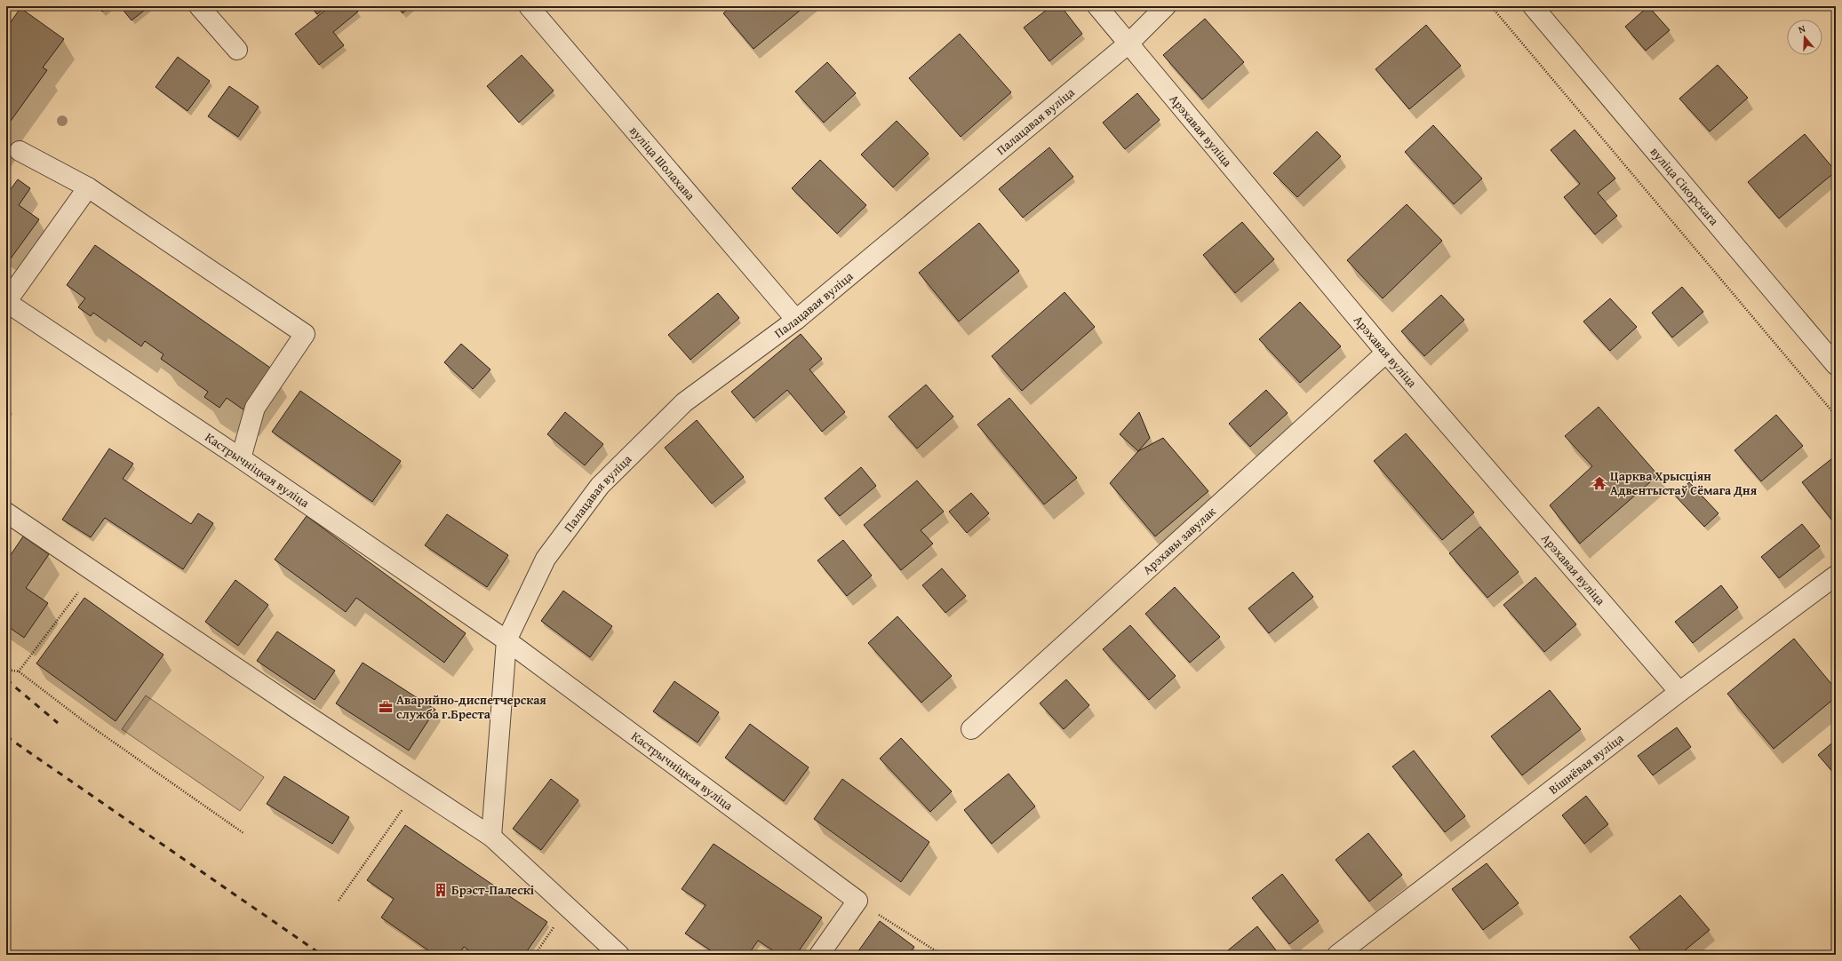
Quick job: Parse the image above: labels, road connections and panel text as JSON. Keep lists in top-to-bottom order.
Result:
{
  "streets": {
    "street": [
      "Палацавая вуліца",
      "Арэхавая вуліца",
      "вуліца Шолахава",
      "вуліца Сікорскага",
      "Кастрычніцкая вуліца",
      "Арэхавы завулак",
      "Вішнёвая вуліца"
    ]
  },
  "crossings": [
    ["Палацавая вуліца", "Арэхавая вуліца"],
    ["Палацавая вуліца", "вуліца Шолахава"],
    ["Палацавая вуліца", "Кастрычніцкая вуліца"],
    ["Арэхавая вуліца", "Арэхавы завулак"],
    ["Арэхавая вуліца", "Вішнёвая вуліца"]
  ],
  "places": {
    "temple": ["Царква Хрысціян Адвентыстаў Сёмага Дня"],
    "office": ["Аварийно-диспетчерская служба г.Бреста"],
    "building": ["Брэст-Палескі"]
  },
  "north": "top"
}
